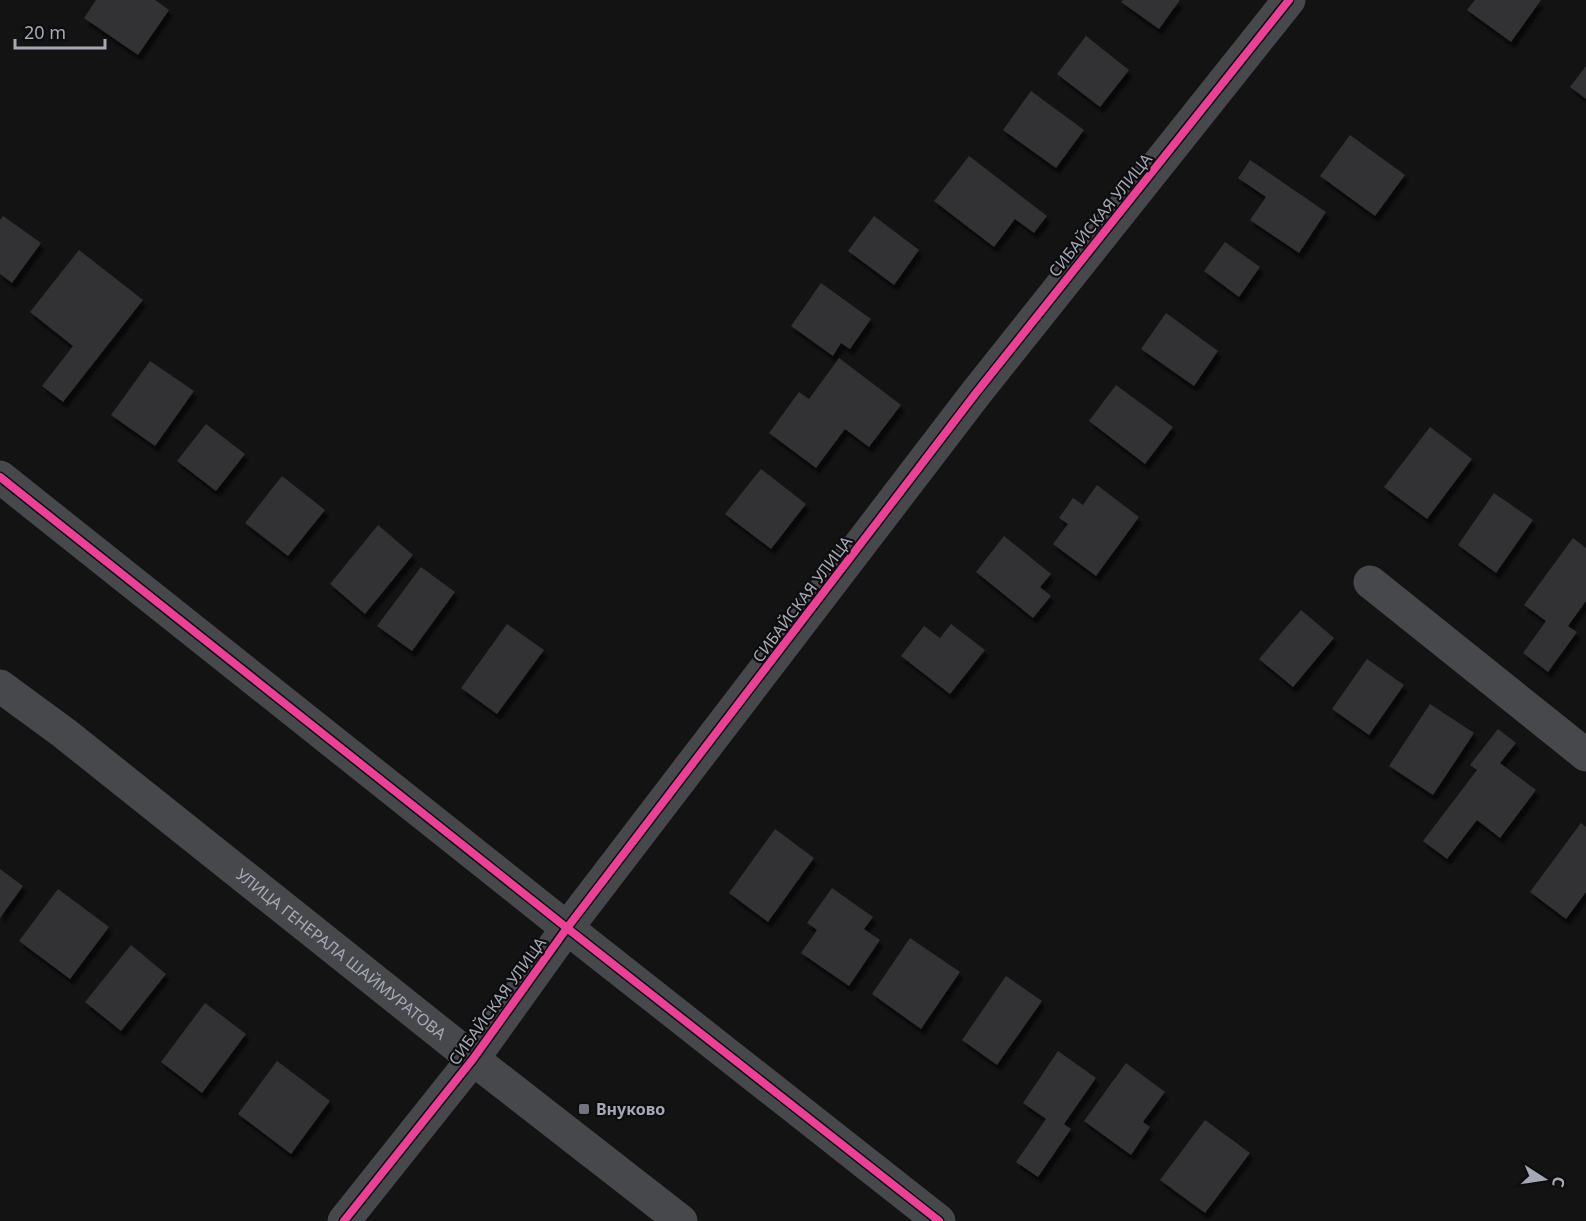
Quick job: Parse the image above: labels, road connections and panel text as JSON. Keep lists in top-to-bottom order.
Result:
{
  "streets": {
    "street": ["СИБАЙСКАЯ УЛИЦА", "УЛИЦА ГЕНЕРАЛА ШАЙМУРАТОВА"]
  },
  "crossings": [
    ["СИБАЙСКАЯ УЛИЦА", "УЛИЦА ГЕНЕРАЛА ШАЙМУРАТОВА"]
  ],
  "places": {
    "transit": ["Внуково"]
  },
  "scale_bar": "20 m",
  "north": "right"
}
